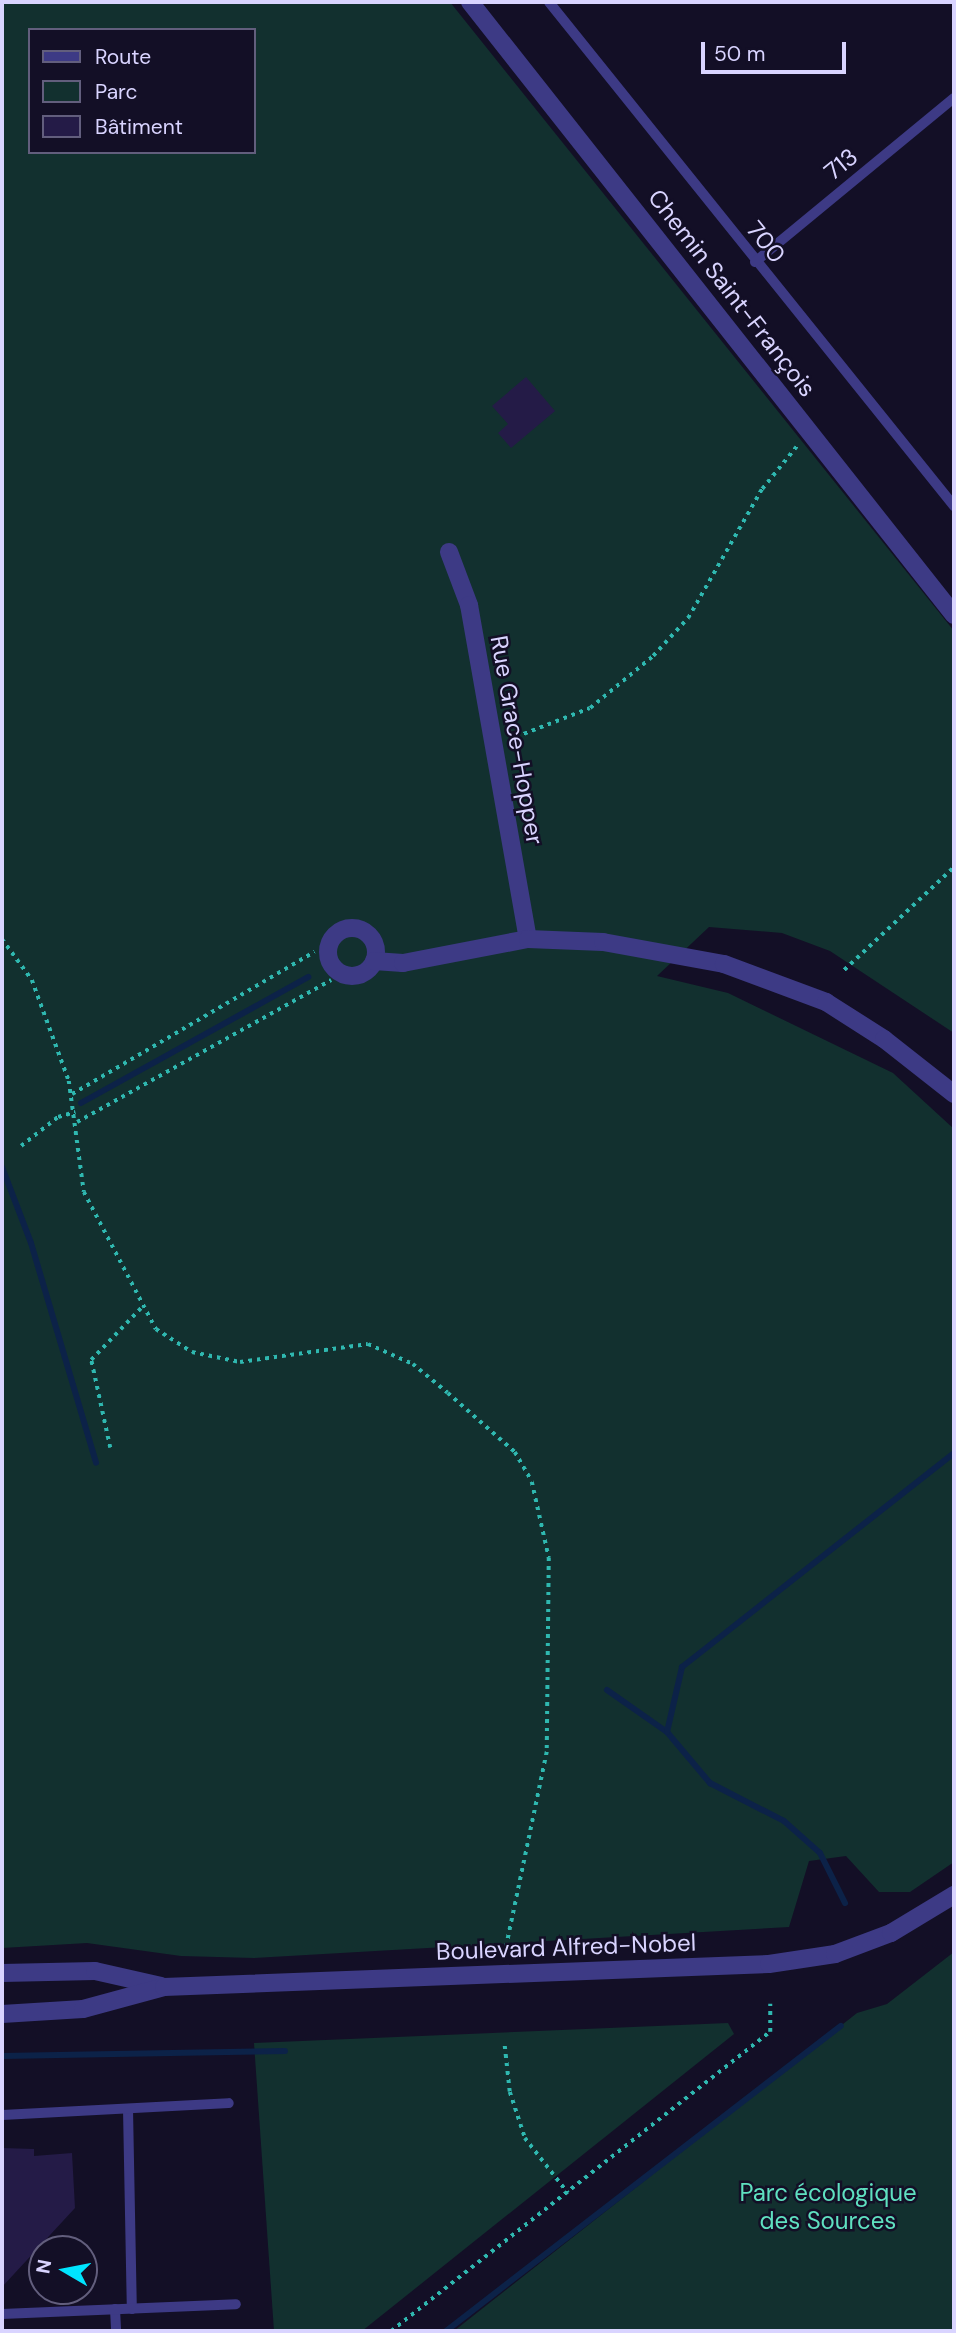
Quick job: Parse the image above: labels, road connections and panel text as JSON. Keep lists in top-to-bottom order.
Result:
{
  "streets": {
    "street": ["Chemin Saint-François", "Rue Grace-Hopper", "Boulevard Alfred-Nobel"],
    "lane": ["713", "700"]
  },
  "crossings": [
    ["713", "700"]
  ],
  "parks": ["Parc écologique des Sources"],
  "legend": ["Route", "Parc", "Bâtiment"],
  "scale_bar": "50 m",
  "north": "left"
}
